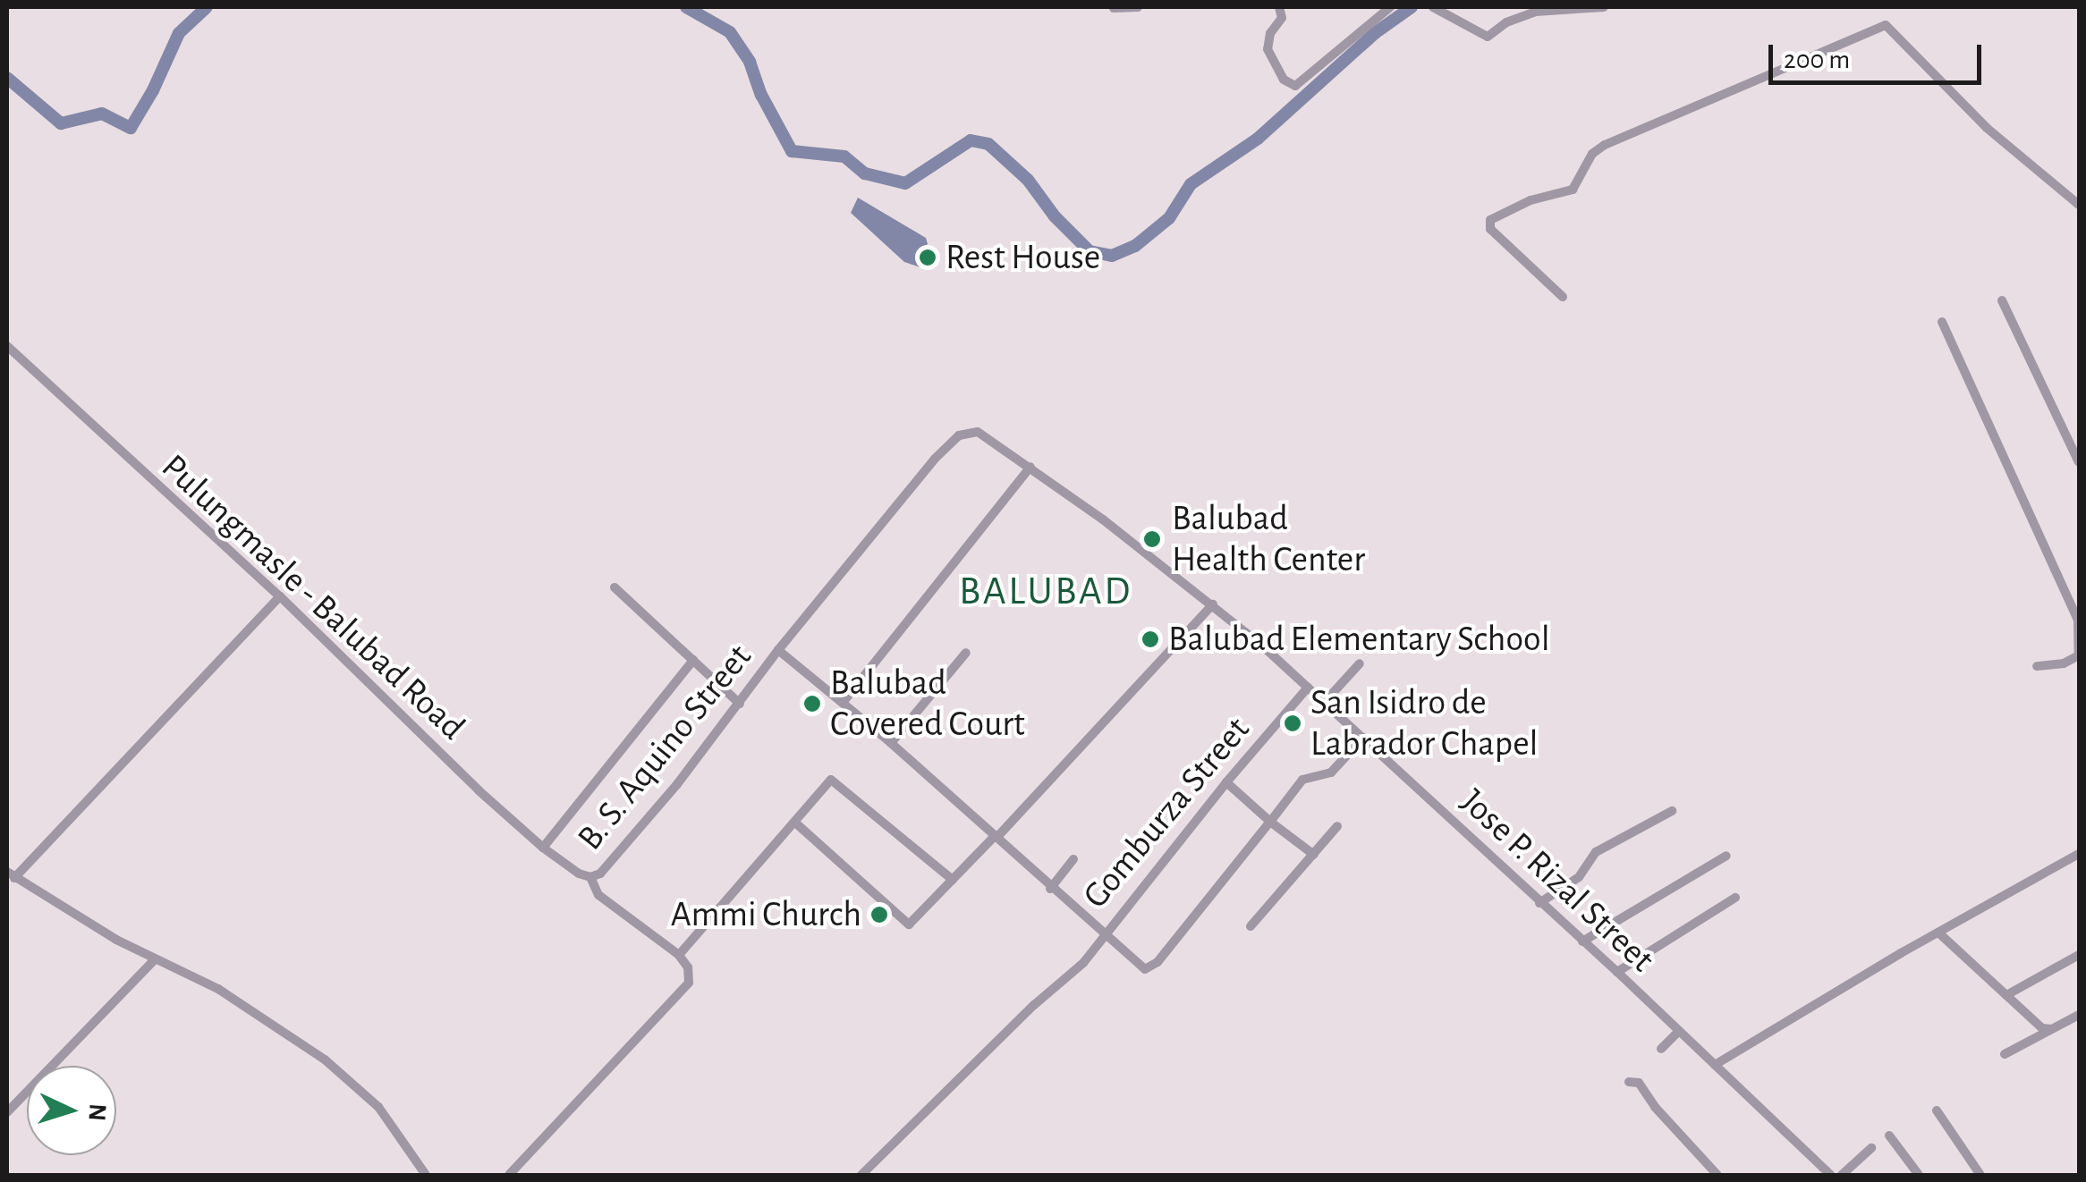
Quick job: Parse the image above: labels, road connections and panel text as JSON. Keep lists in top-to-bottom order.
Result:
{
  "streets": {
    "street": [
      "Pulungmasle - Balubad Road",
      "B. S. Aquino Street",
      "Gomburza Street",
      "Jose P. Rizal Street"
    ]
  },
  "crossings": [
    ["Pulungmasle - Balubad Road", "B. S. Aquino Street"],
    ["B. S. Aquino Street", "Gomburza Street"],
    ["B. S. Aquino Street", "Jose P. Rizal Street"],
    ["Gomburza Street", "Jose P. Rizal Street"]
  ],
  "districts": ["BALUBAD"],
  "places": [
    "Rest House",
    "Balubad Health Center",
    "Balubad Elementary School",
    "Balubad Covered Court",
    "San Isidro de Labrador Chapel",
    "Ammi Church"
  ],
  "scale_bar": "200 m",
  "north": "right"
}
